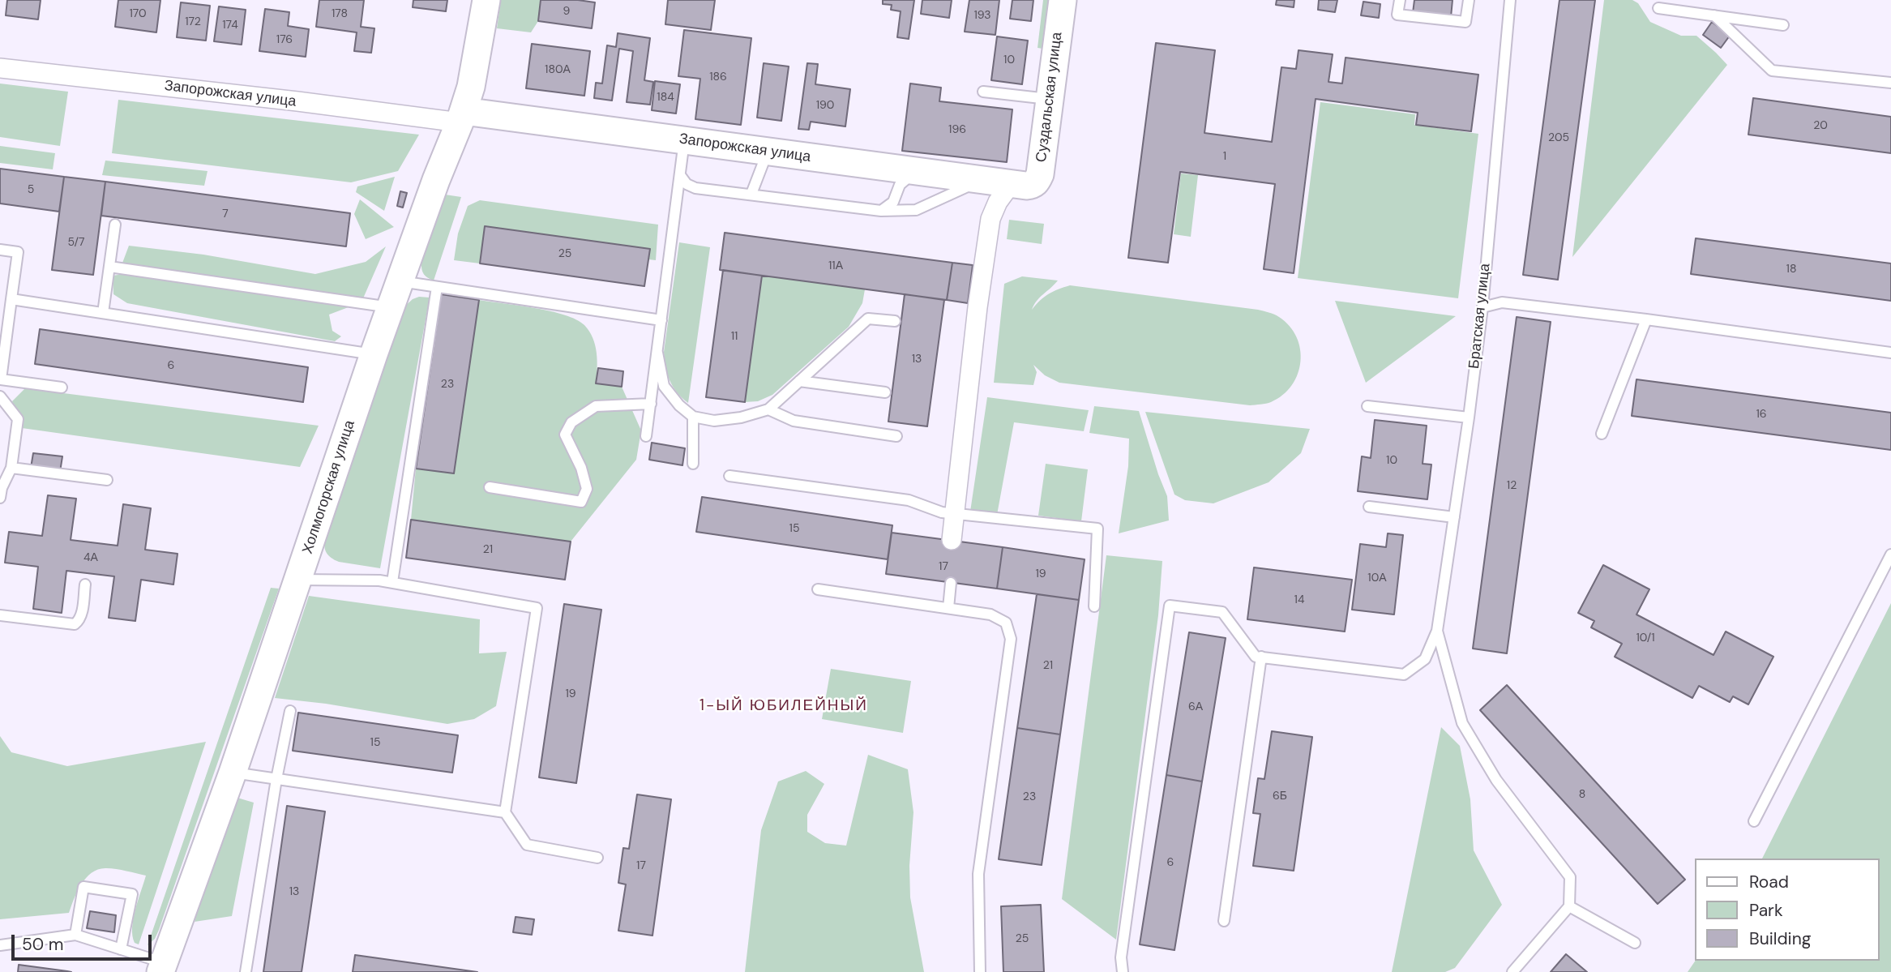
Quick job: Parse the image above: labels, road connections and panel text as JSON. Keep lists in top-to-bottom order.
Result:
{
  "streets": {
    "main road": ["Запорожская улица", "Суздальская улица", "Холмогорская улица"],
    "lane": ["Братская улица"]
  },
  "crossings": [
    ["Запорожская улица", "Суздальская улица"],
    ["Запорожская улица", "Холмогорская улица"]
  ],
  "districts": ["1-ЫЙ ЮБИЛЕЙНЫЙ"],
  "house_numbers": [
    "9",
    "170",
    "178",
    "193",
    "172",
    "174",
    "176",
    "10",
    "180А",
    "186",
    "184",
    "190",
    "20",
    "196",
    "205",
    "1",
    "5",
    "7",
    "5/7",
    "25",
    "11А",
    "18",
    "11",
    "13",
    "6",
    "23",
    "16",
    "10",
    "12",
    "15",
    "21",
    "4А",
    "17",
    "19",
    "10А",
    "14",
    "10/1",
    "21",
    "19",
    "6А",
    "15",
    "8",
    "6Б",
    "23",
    "6",
    "17",
    "13",
    "25"
  ],
  "legend": ["Road", "Park", "Building"],
  "scale_bar": "50 m"
}
